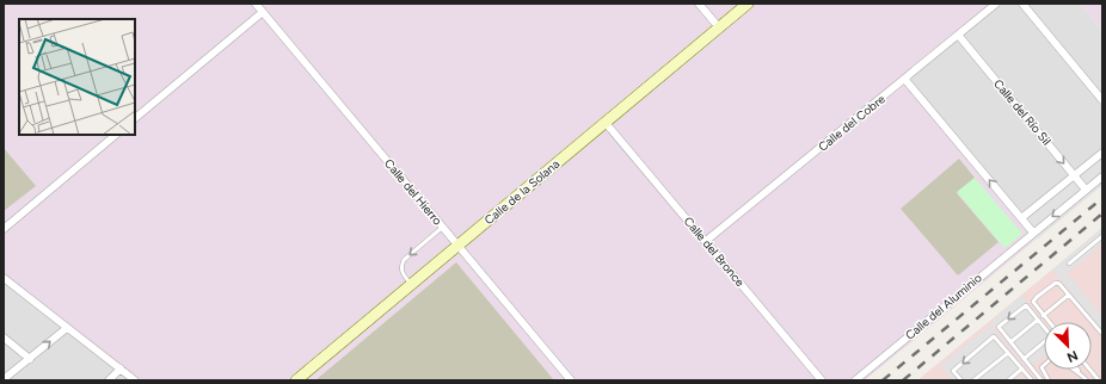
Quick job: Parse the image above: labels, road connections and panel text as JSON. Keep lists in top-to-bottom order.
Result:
{
  "streets": {
    "street": [
      "Calle del Río Sil",
      "Calle del Cobre",
      "Calle del Hierro",
      "Calle de la Solana",
      "Calle del Bronce",
      "Calle del Aluminio"
    ]
  },
  "crossings": [
    ["Calle del Río Sil", "Calle del Cobre"],
    ["Calle del Río Sil", "Calle del Aluminio"],
    ["Calle del Cobre", "Calle del Bronce"],
    ["Calle del Hierro", "Calle de la Solana"],
    ["Calle de la Solana", "Calle del Bronce"]
  ],
  "one_way": ["Calle del Río Sil"],
  "north": "bottom right"
}
